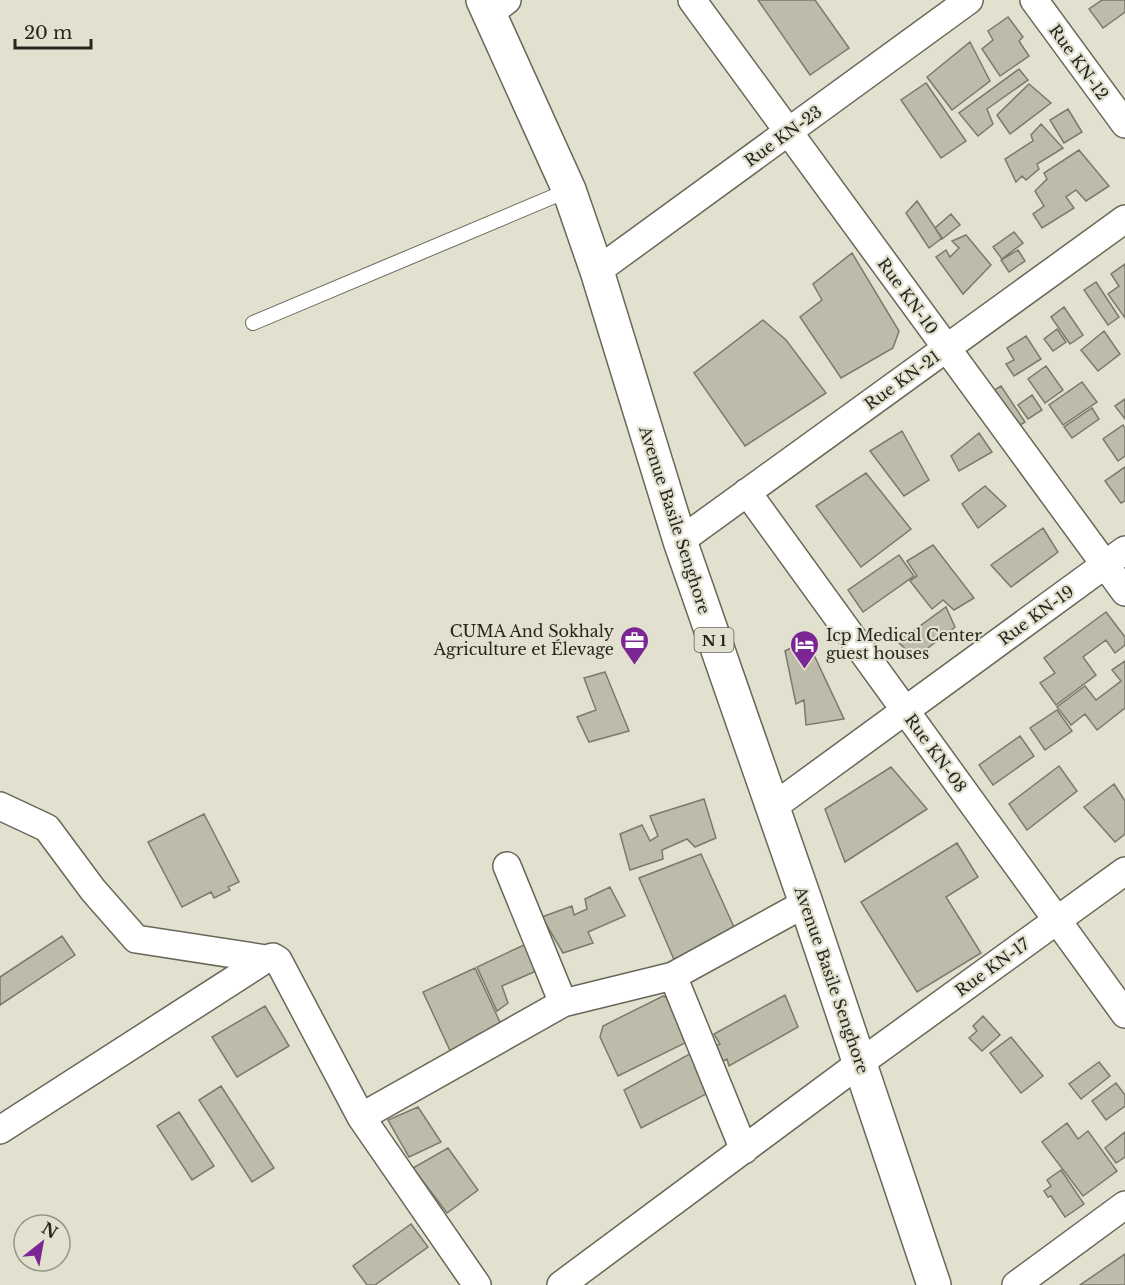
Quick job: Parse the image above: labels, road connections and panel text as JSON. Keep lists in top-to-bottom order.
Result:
{
  "streets": {
    "highway": ["Avenue Basile Senghore", "N 1"],
    "street": [
      "Rue KN-12",
      "Rue KN-23",
      "Rue KN-10",
      "Rue KN-21",
      "Rue KN-19",
      "Rue KN-08",
      "Rue KN-17"
    ]
  },
  "crossings": [
    ["Rue KN-23", "Rue KN-10"],
    ["Rue KN-23", "Avenue Basile Senghore"],
    ["Rue KN-10", "Rue KN-21"],
    ["Rue KN-10", "Rue KN-19"],
    ["Rue KN-21", "Avenue Basile Senghore"],
    ["Rue KN-21", "Rue KN-08"],
    ["Avenue Basile Senghore", "Rue KN-19"],
    ["Avenue Basile Senghore", "Rue KN-17"],
    ["Rue KN-19", "Rue KN-08"],
    ["Rue KN-08", "Rue KN-17"]
  ],
  "places": {
    "office": ["CUMA And Sokhaly Agriculture et Élevage"],
    "hotel": ["Icp Medical Center guest houses"]
  },
  "scale_bar": "20 m",
  "north": "top right"
}
